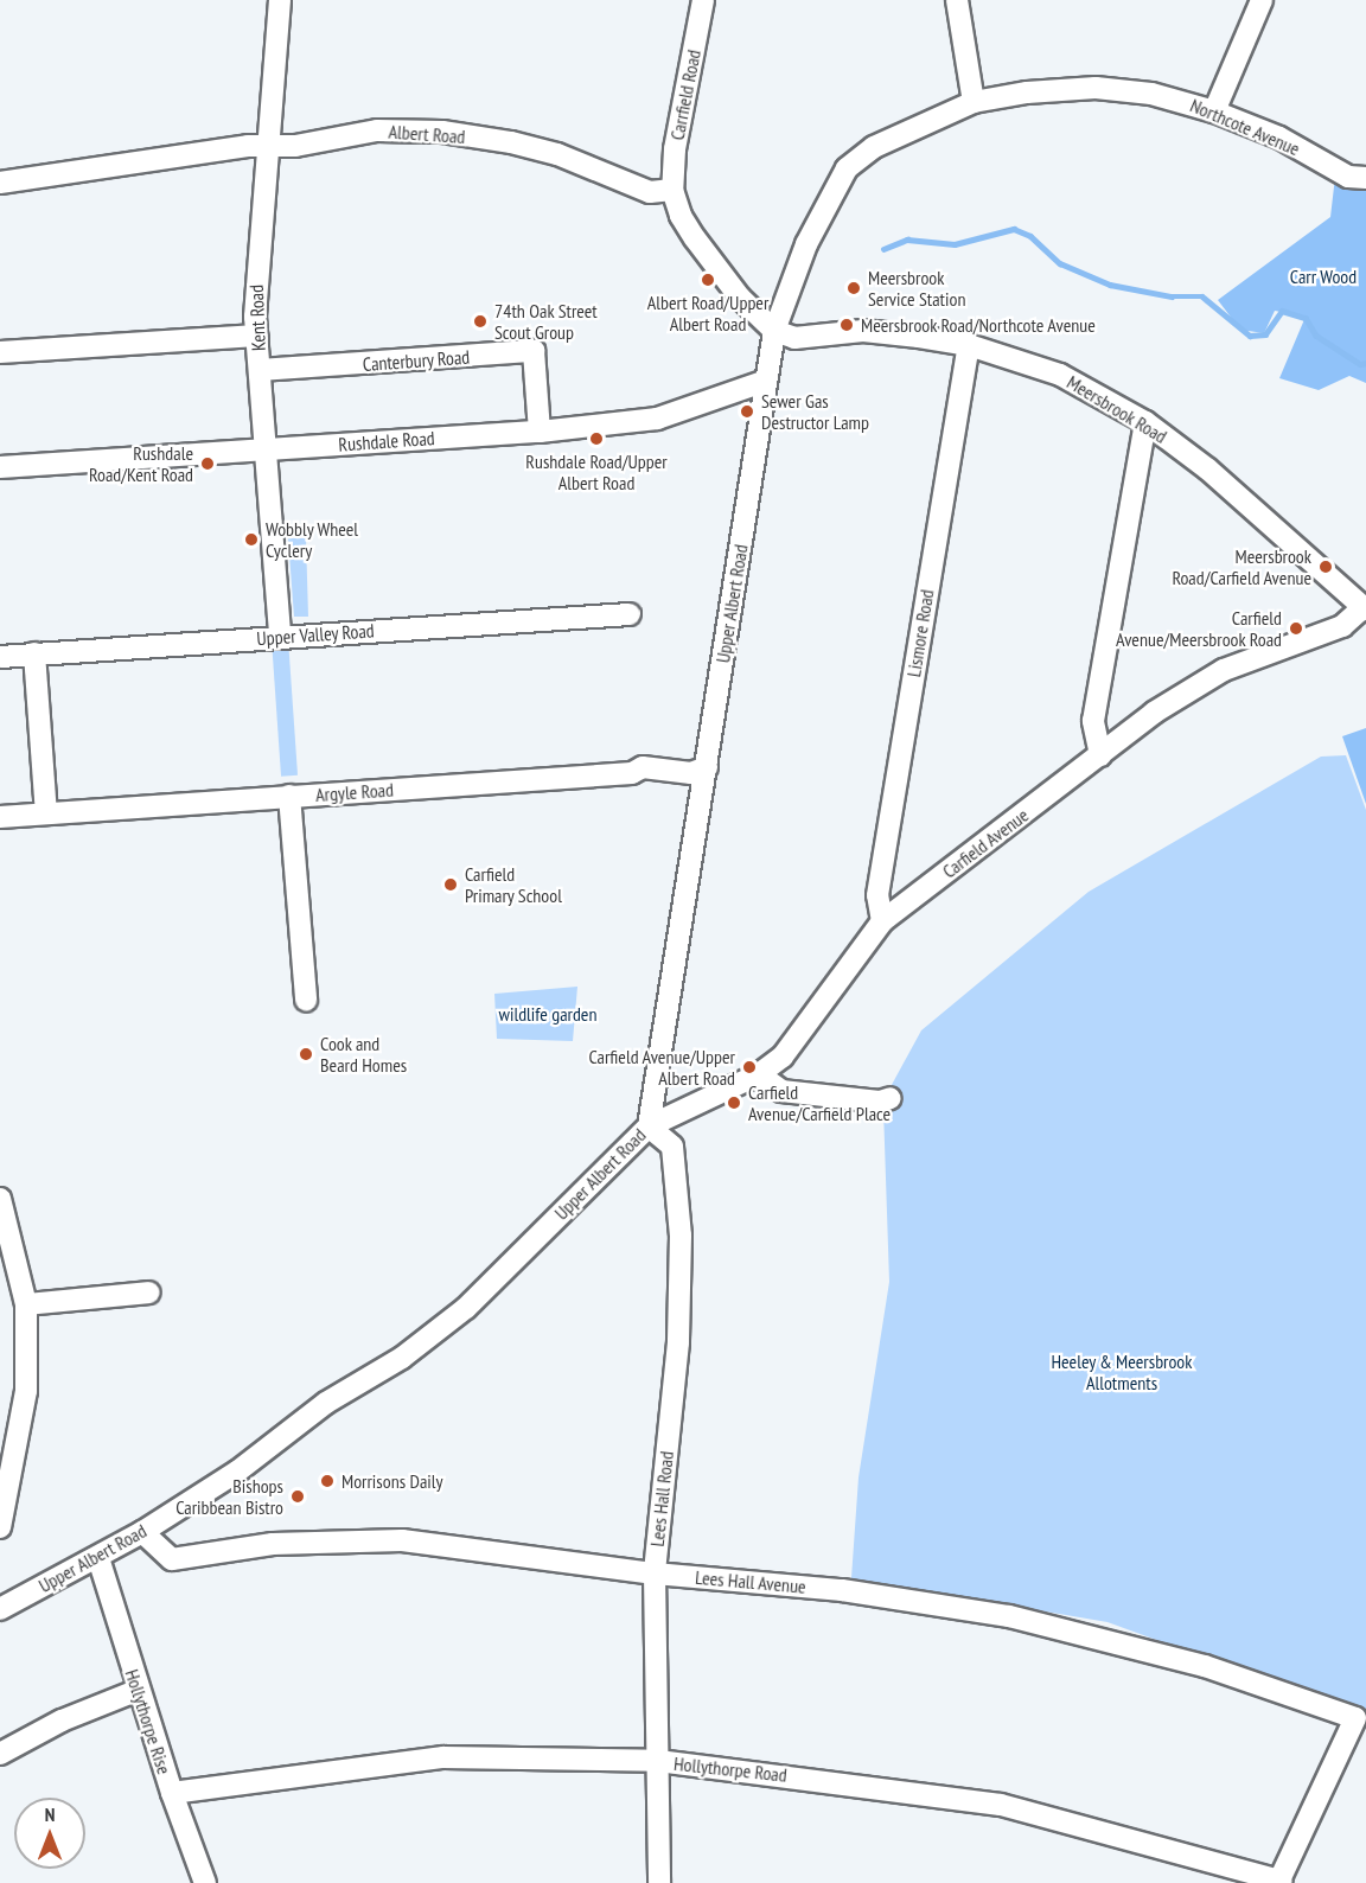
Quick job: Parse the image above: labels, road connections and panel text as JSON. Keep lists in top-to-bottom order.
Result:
{
  "streets": {
    "street": [
      "Carrfield Road",
      "Northcote Avenue",
      "Albert Road",
      "Kent Road",
      "Canterbury Road",
      "Meersbrook Road",
      "Rushdale Road",
      "Upper Albert Road",
      "Lismore Road",
      "Upper Valley Road",
      "Argyle Road",
      "Carfield Avenue",
      "Lees Hall Road",
      "Lees Hall Avenue",
      "Hollythorpe Rise",
      "Hollythorpe Road"
    ]
  },
  "crossings": [
    ["Carrfield Road", "Albert Road"],
    ["Northcote Avenue", "Meersbrook Road"],
    ["Northcote Avenue", "Upper Albert Road"],
    ["Albert Road", "Kent Road"],
    ["Kent Road", "Canterbury Road"],
    ["Kent Road", "Rushdale Road"],
    ["Kent Road", "Upper Valley Road"],
    ["Canterbury Road", "Rushdale Road"],
    ["Meersbrook Road", "Upper Albert Road"],
    ["Meersbrook Road", "Lismore Road"],
    ["Meersbrook Road", "Carfield Avenue"],
    ["Rushdale Road", "Upper Albert Road"],
    ["Upper Albert Road", "Argyle Road"],
    ["Upper Albert Road", "Carfield Avenue"],
    ["Upper Albert Road", "Lees Hall Road"],
    ["Upper Albert Road", "Lees Hall Avenue"],
    ["Upper Albert Road", "Hollythorpe Rise"],
    ["Lismore Road", "Carfield Avenue"],
    ["Carfield Avenue", "Lees Hall Road"],
    ["Lees Hall Road", "Lees Hall Avenue"],
    ["Lees Hall Road", "Hollythorpe Road"],
    ["Lees Hall Avenue", "Hollythorpe Road"],
    ["Hollythorpe Rise", "Hollythorpe Road"]
  ],
  "parks": ["Carr Wood", "wildlife garden", "Heeley & Meersbrook Allotments"],
  "places": [
    "Albert Road/Upper Albert Road",
    "Meersbrook Service Station",
    "74th Oak Street Scout Group",
    "Meersbrook Road/Northcote Avenue",
    "Sewer Gas Destructor Lamp",
    "Rushdale Road/Upper Albert Road",
    "Rushdale Road/Kent Road",
    "Wobbly Wheel Cyclery",
    "Meersbrook Road/Carfield Avenue",
    "Carfield Avenue/Meersbrook Road",
    "Carfield Primary School",
    "Cook and Beard Homes",
    "Carfield Avenue/Upper Albert Road",
    "Carfield Avenue/Carfield Place",
    "Morrisons Daily",
    "Bishops Caribbean Bistro"
  ],
  "north": "top"
}
